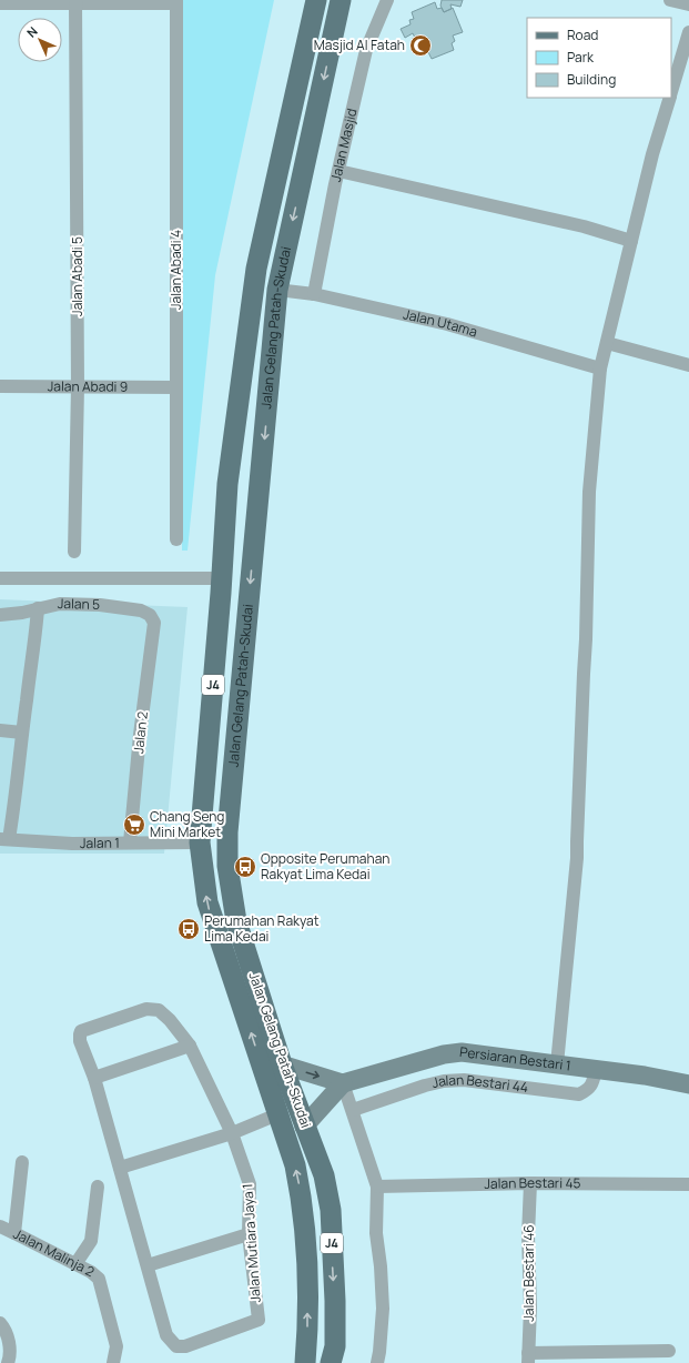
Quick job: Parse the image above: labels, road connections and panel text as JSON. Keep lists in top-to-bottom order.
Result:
{
  "streets": {
    "main road": ["Jalan Gelang Patah-Skudai", "J4"],
    "street": [
      "Jalan Masjid",
      "Jalan Abadi 4",
      "Jalan Abadi 5",
      "Jalan Utama",
      "Jalan Abadi 9",
      "Jalan 5",
      "Jalan 2",
      "Jalan 1",
      "Persiaran Bestari 1",
      "Jalan Bestari 44",
      "Jalan Bestari 45",
      "Jalan Mutiara Jaya 1",
      "Jalan Malinja 2",
      "Jalan Bestari 46"
    ]
  },
  "crossings": [
    ["Jalan Masjid", "Jalan Utama"],
    ["Jalan Abadi 4", "Jalan Abadi 9"],
    ["Jalan Abadi 5", "Jalan Abadi 9"],
    ["Jalan Utama", "Jalan Gelang Patah-Skudai"],
    ["Jalan Gelang Patah-Skudai", "Jalan 1"],
    ["Jalan 5", "Jalan 2"],
    ["Jalan 2", "Jalan 1"],
    ["Persiaran Bestari 1", "Jalan Bestari 44"],
    ["Jalan Bestari 45", "Jalan Bestari 46"]
  ],
  "places": {
    "mosque": ["Masjid Al Fatah"],
    "supermarket": ["Chang Seng Mini Market"],
    "bus stop": ["Opposite Perumahan Rakyat Lima Kedai", "Perumahan Rakyat Lima Kedai"]
  },
  "legend": ["Road", "Park", "Building"],
  "north": "top left"
}
